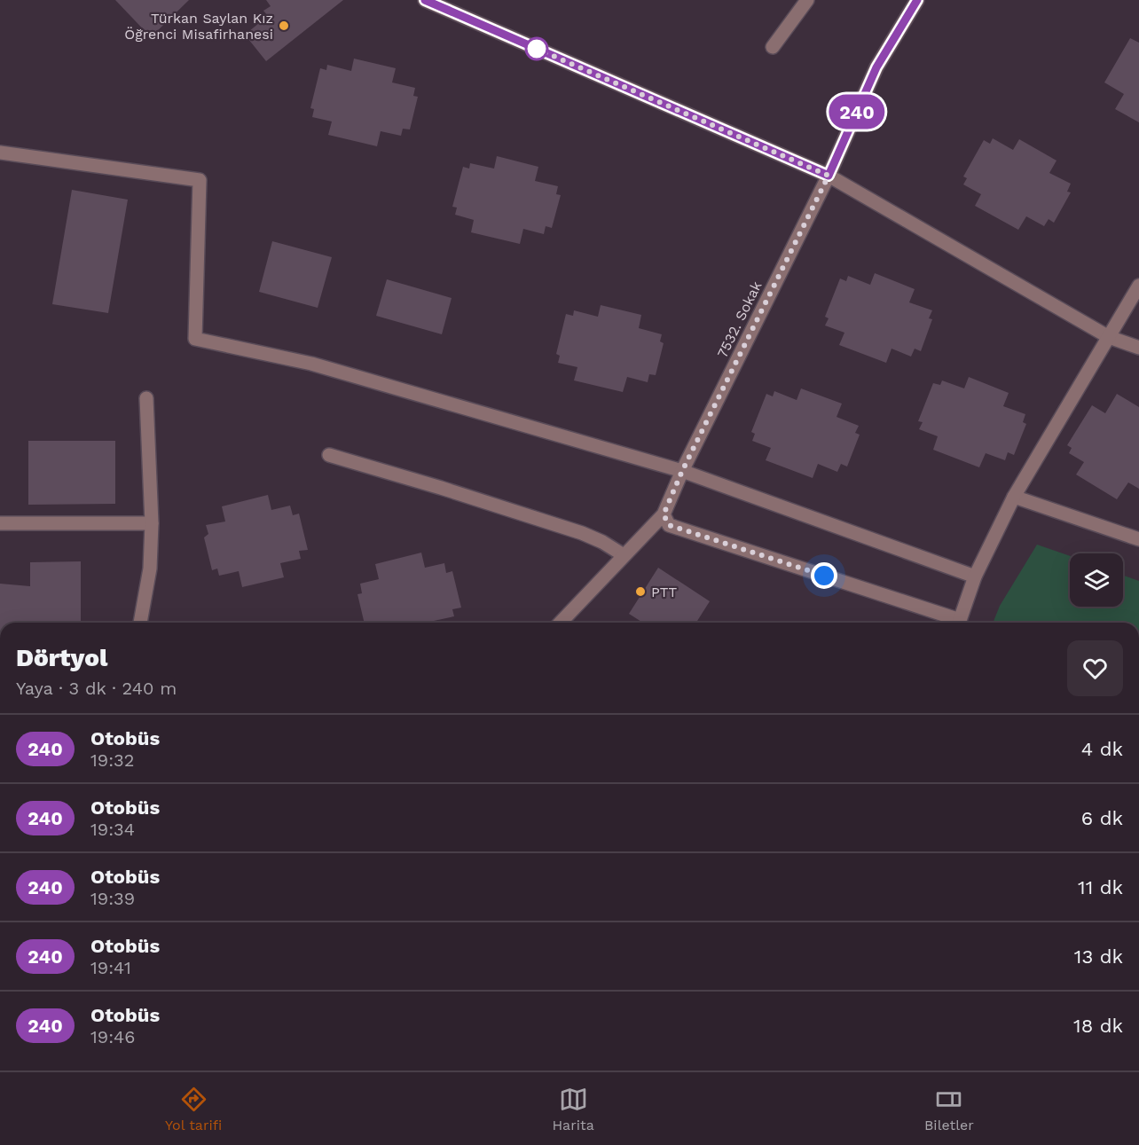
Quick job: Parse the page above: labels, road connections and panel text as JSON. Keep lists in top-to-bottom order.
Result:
{
  "streets": {
    "street": ["7532. Sokak"]
  },
  "places": ["Türkan Saylan Kız Öğrenci Misafirhanesi", "PTT"],
  "lines": ["bus line 240"],
  "page": {
    "on_map": "240",
    "heading": ["Dörtyol", "Yaya · 3 dk · 240 m"],
    "list": [
      {
        "mark": "240",
        "name": "Otobüs",
        "note": "19:32",
        "value": "4 dk"
      },
      {
        "mark": "240",
        "name": "Otobüs",
        "note": "19:34",
        "value": "6 dk"
      },
      {
        "mark": "240",
        "name": "Otobüs",
        "note": "19:39",
        "value": "11 dk"
      },
      {
        "mark": "240",
        "name": "Otobüs",
        "note": "19:41",
        "value": "13 dk"
      },
      {
        "mark": "240",
        "name": "Otobüs",
        "note": "19:46",
        "value": "18 dk"
      }
    ],
    "tabs": ["Yol tarifi", "Harita", "Biletler"]
  }
}
